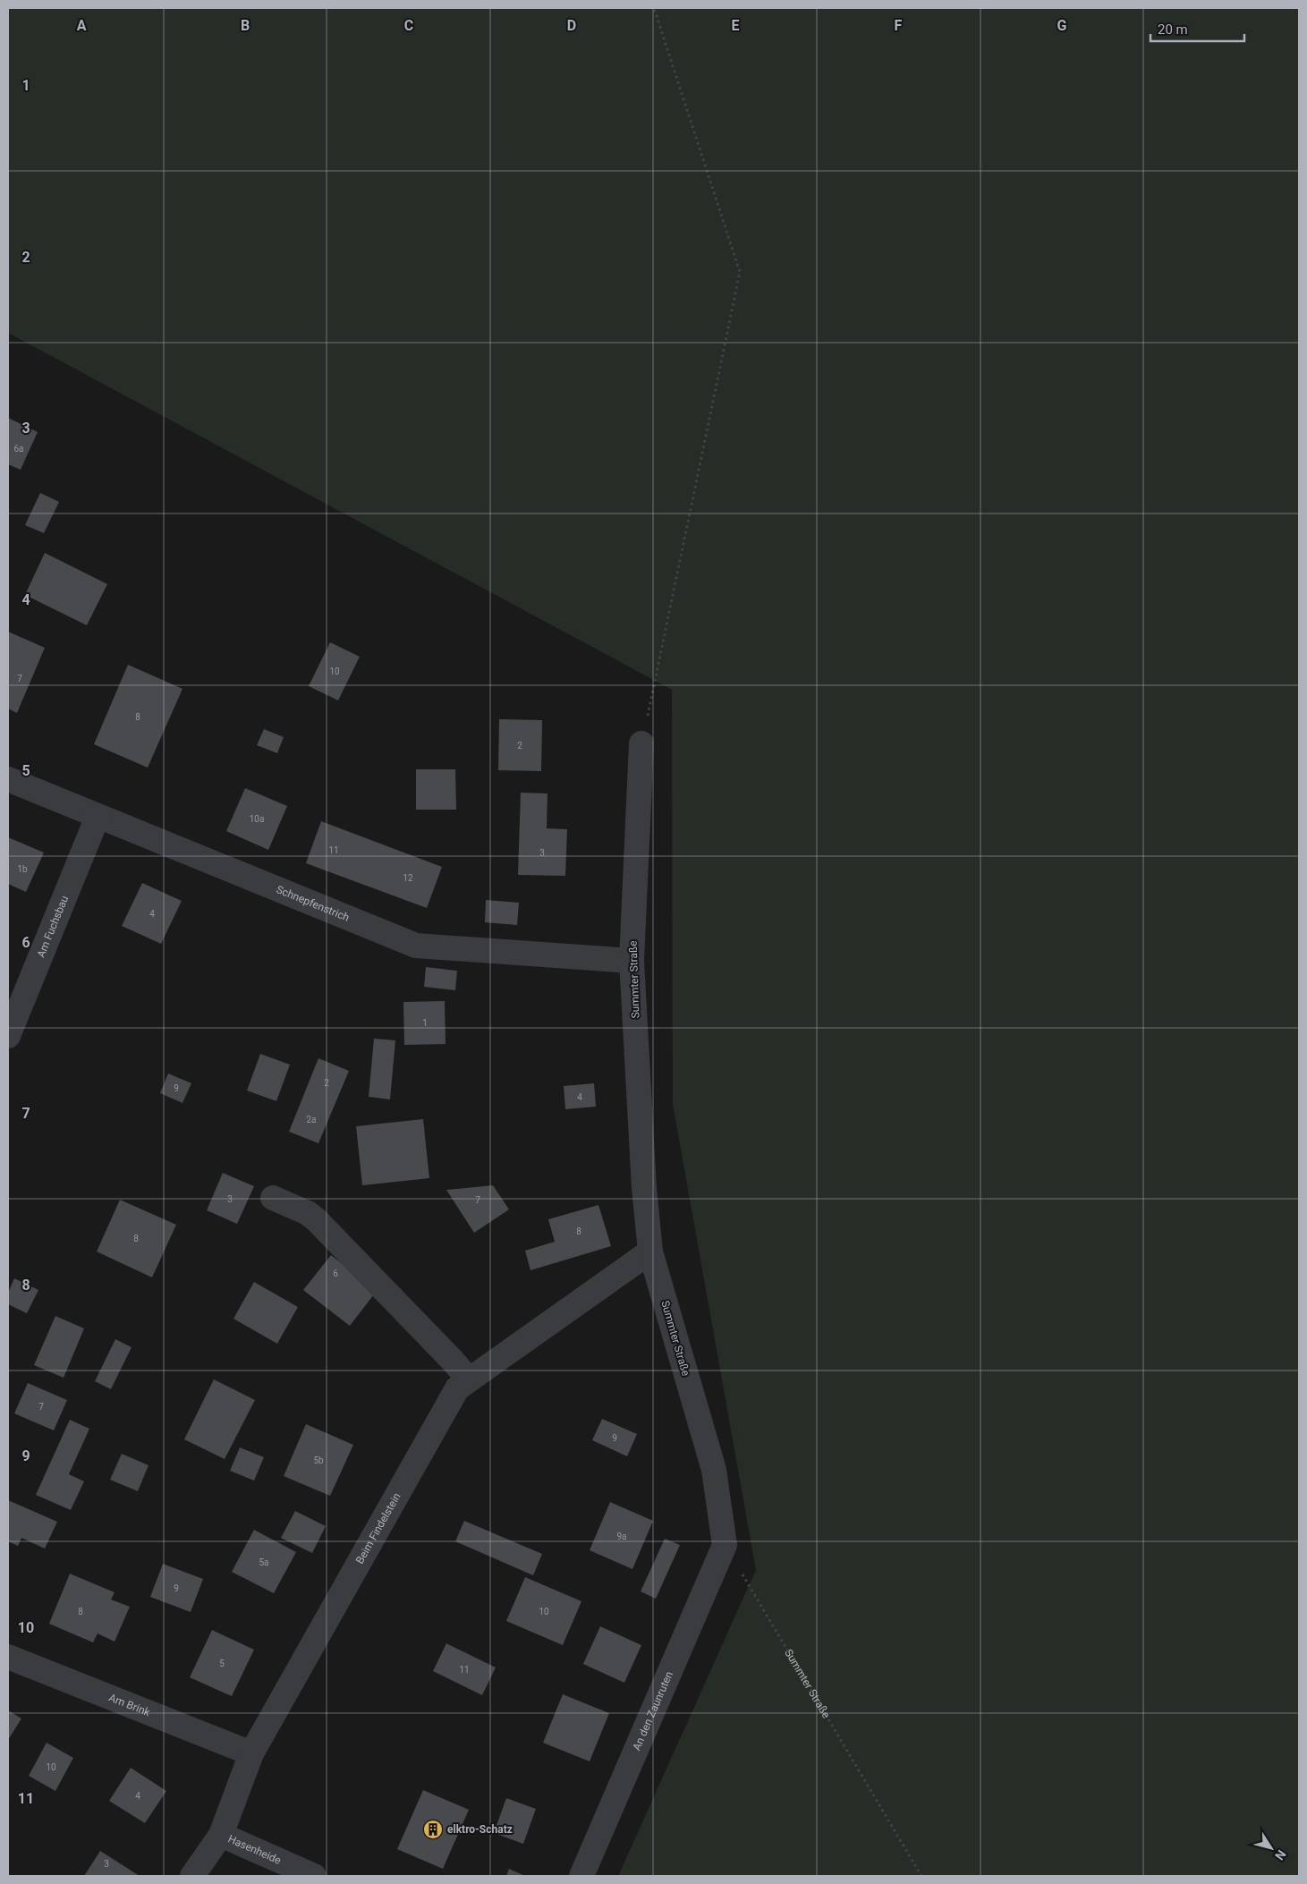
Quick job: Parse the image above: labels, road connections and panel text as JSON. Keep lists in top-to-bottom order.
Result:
{
  "streets": {
    "street": [
      "Schnepfenstrich",
      "Am Fuchsbau",
      "Summter Straße",
      "Beim Findelstein",
      "Am Brink",
      "An den Zaunruten",
      "Hasenheide"
    ]
  },
  "crossings": [
    ["Schnepfenstrich", "Am Fuchsbau"],
    ["Schnepfenstrich", "Summter Straße"],
    ["Summter Straße", "Beim Findelstein"],
    ["Summter Straße", "An den Zaunruten"],
    ["Beim Findelstein", "Am Brink"],
    ["Beim Findelstein", "Hasenheide"]
  ],
  "places": {
    "building": ["elktro-Schatz"]
  },
  "house_numbers": [
    "6a",
    "10",
    "7",
    "8",
    "2",
    "10a",
    "11",
    "3",
    "1b",
    "12",
    "4",
    "1",
    "2",
    "9",
    "4",
    "2a",
    "3",
    "7",
    "8",
    "8",
    "6",
    "7",
    "9",
    "5b",
    "9a",
    "5a",
    "9",
    "8",
    "10",
    "5",
    "11",
    "10",
    "4",
    "3"
  ],
  "scale_bar": "20 m",
  "north": "bottom right",
  "grid": {
    "columns": [
      "A",
      "B",
      "C",
      "D",
      "E",
      "F",
      "G"
    ],
    "rows": [
      "1",
      "2",
      "3",
      "4",
      "5",
      "6",
      "7",
      "8",
      "9",
      "10",
      "11"
    ]
  }
}
